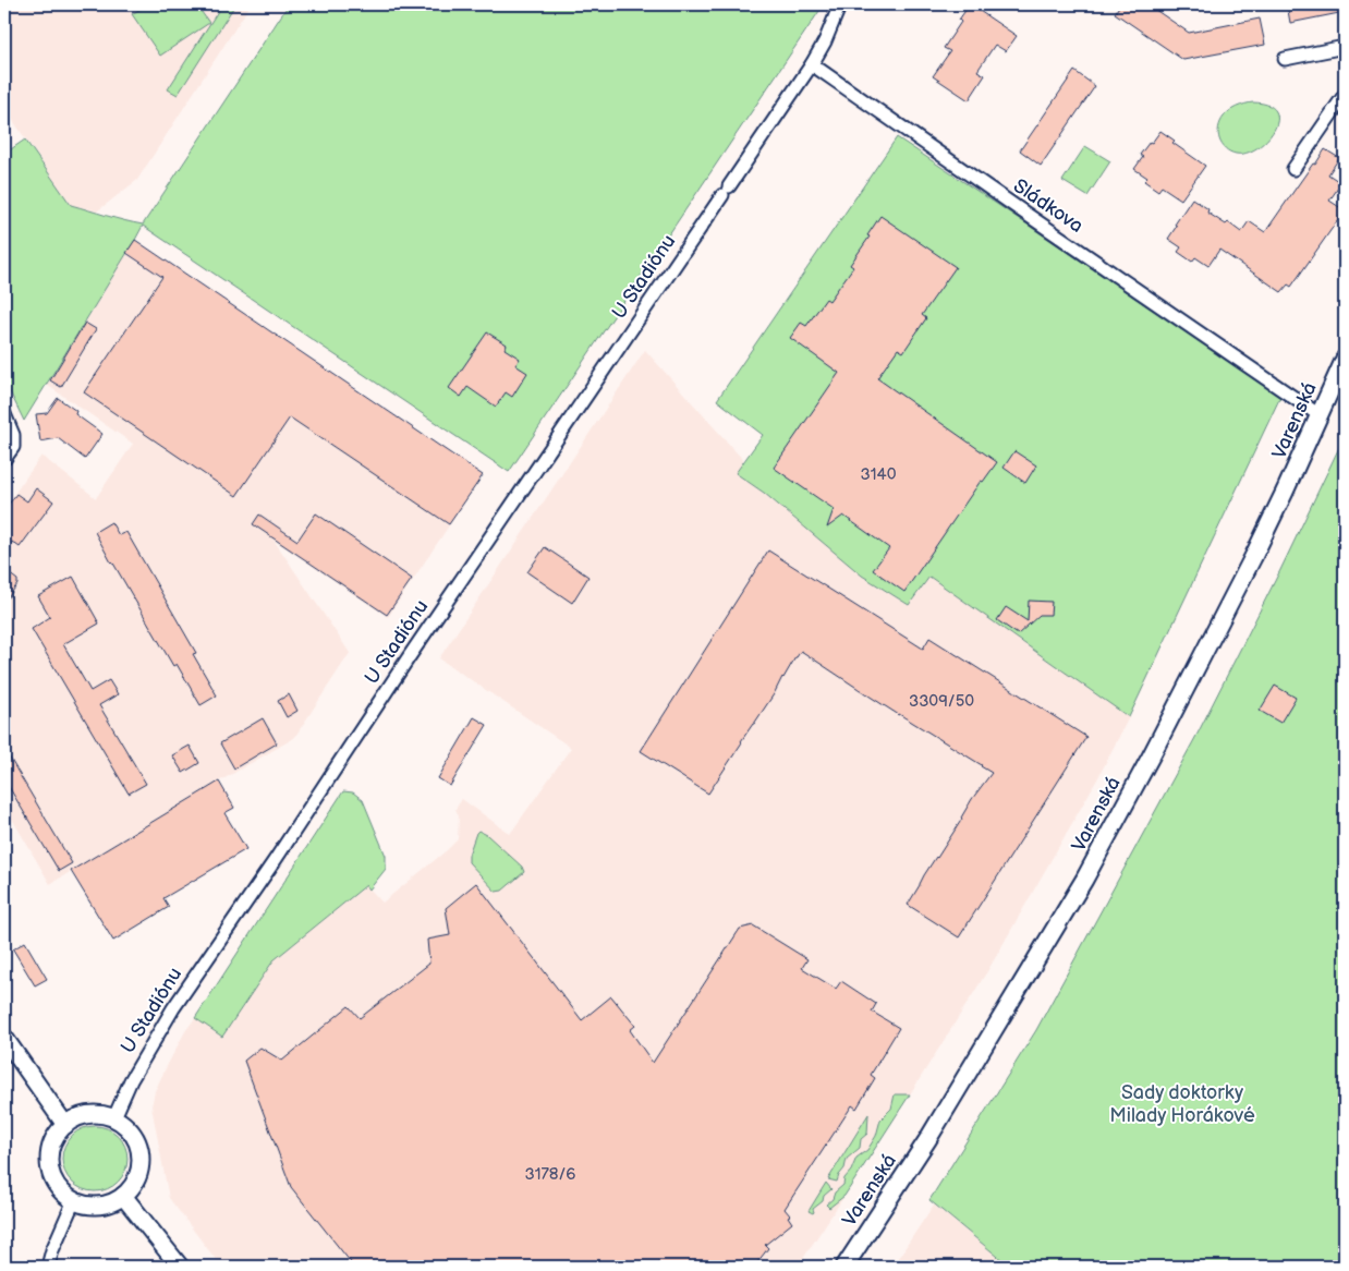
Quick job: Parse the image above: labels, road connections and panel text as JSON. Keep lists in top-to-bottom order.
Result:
{
  "streets": {
    "street": ["Sládkova", "U Stadiónu", "Varenská"]
  },
  "crossings": [
    ["Sládkova", "U Stadiónu"],
    ["Sládkova", "Varenská"]
  ],
  "parks": ["Sady doktorky Milady Horákové"],
  "house_numbers": ["3140", "3309/50", "3178/6"]
}
